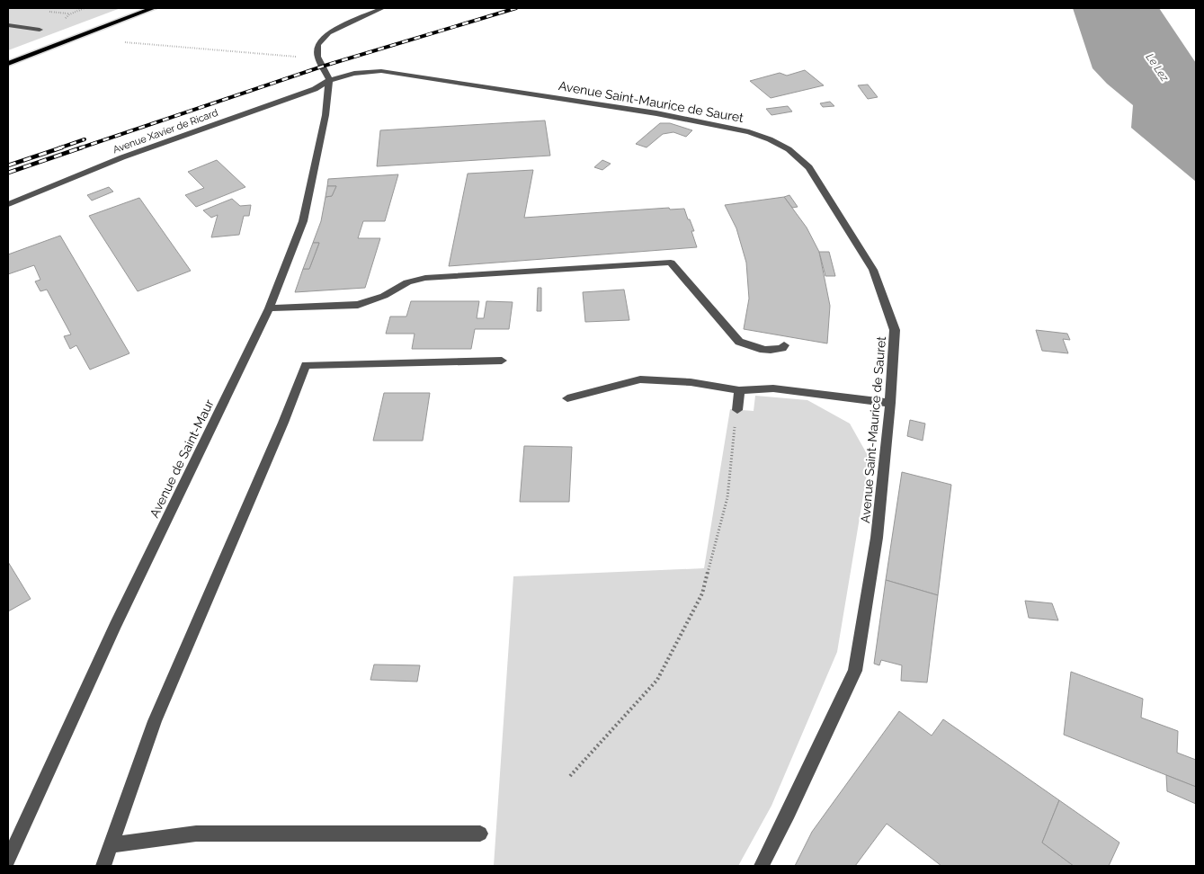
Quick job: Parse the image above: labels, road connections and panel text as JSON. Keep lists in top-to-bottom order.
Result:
{
  "streets": {
    "street": ["Avenue Saint-Maurice de Sauret", "Avenue Xavier de Ricard", "Avenue de Saint-Maur"]
  },
  "crossings": [
    ["Avenue Saint-Maurice de Sauret", "Avenue Xavier de Ricard"],
    ["Avenue Saint-Maurice de Sauret", "Avenue de Saint-Maur"],
    ["Avenue Xavier de Ricard", "Avenue de Saint-Maur"]
  ],
  "water": ["Le Lez"]
}
